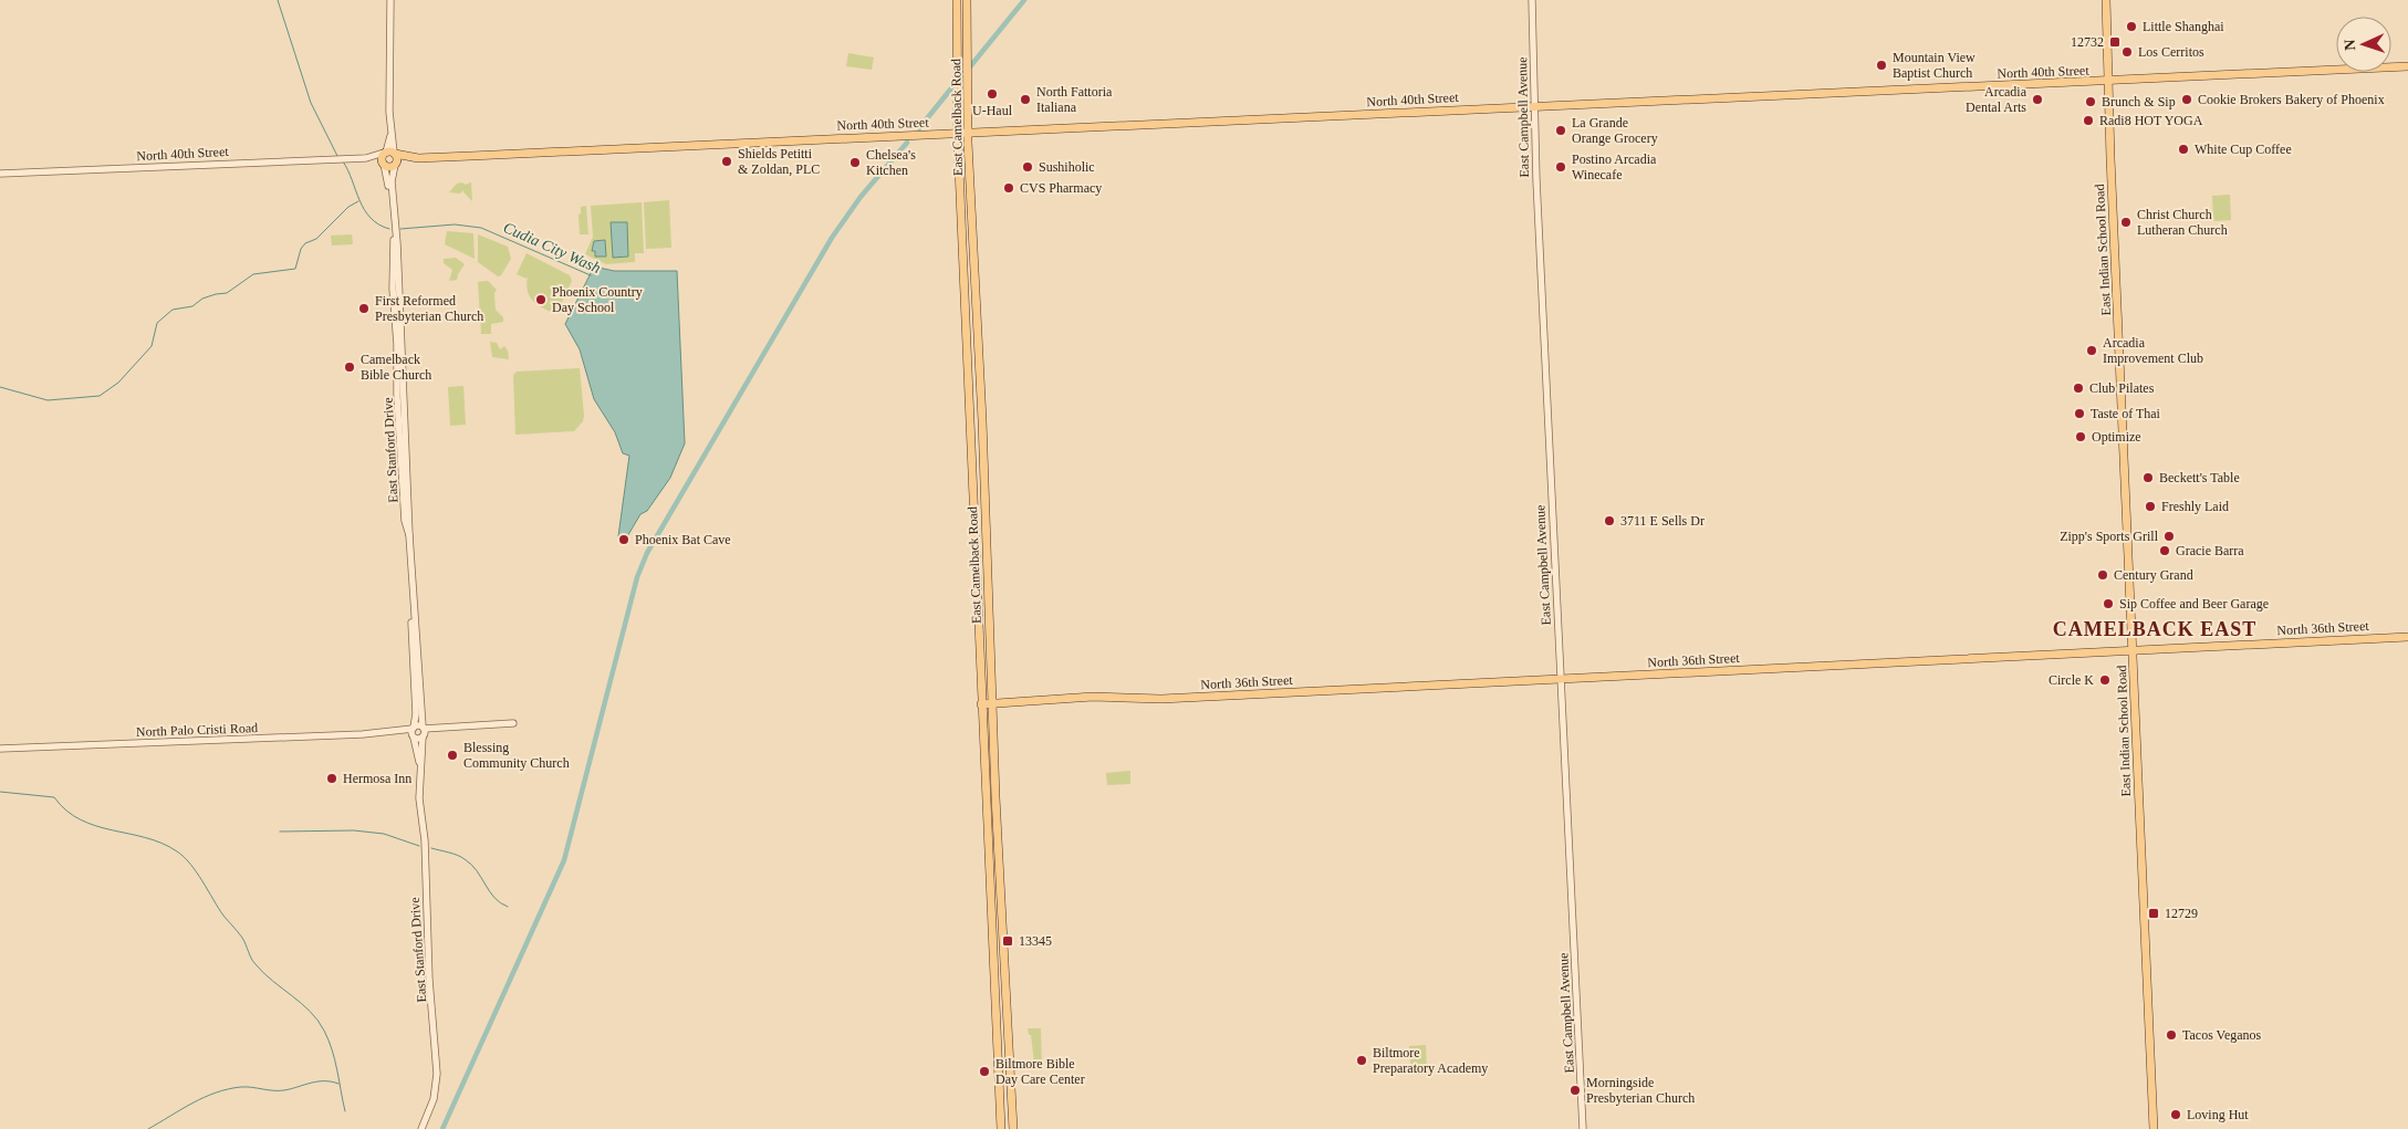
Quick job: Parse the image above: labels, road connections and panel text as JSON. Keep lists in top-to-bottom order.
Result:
{
  "streets": {
    "main road": [
      "North 40th Street",
      "East Camelback Road",
      "East Indian School Road",
      "North 36th Street"
    ],
    "street": ["East Campbell Avenue", "East Stanford Drive", "North Palo Cristi Road"]
  },
  "crossings": [
    ["North 40th Street", "East Camelback Road"],
    ["North 40th Street", "East Campbell Avenue"],
    ["North 40th Street", "East Indian School Road"],
    ["North 40th Street", "East Stanford Drive"],
    ["East Camelback Road", "North 36th Street"],
    ["East Campbell Avenue", "North 36th Street"],
    ["East Indian School Road", "North 36th Street"],
    ["East Stanford Drive", "North Palo Cristi Road"]
  ],
  "districts": ["CAMELBACK EAST"],
  "water": ["Cudia City Wash"],
  "places": {
    "other": [
      "Little Shanghai",
      "Los Cerritos",
      "Mountain View Baptist Church",
      "U-Haul",
      "North Fattoria Italiana",
      "Arcadia Dental Arts",
      "Cookie Brokers Bakery of Phoenix",
      "Brunch & Sip",
      "Radi8 HOT YOGA",
      "La Grande Orange Grocery",
      "White Cup Coffee",
      "Shields Petitti & Zoldan, PLC",
      "Chelsea's Kitchen",
      "Sushiholic",
      "Postino Arcadia Winecafe",
      "CVS Pharmacy",
      "Christ Church Lutheran Church",
      "Phoenix Country Day School",
      "First Reformed Presbyterian Church",
      "Arcadia Improvement Club",
      "Camelback Bible Church",
      "Club Pilates",
      "Taste of Thai",
      "Optimize",
      "Beckett's Table",
      "Freshly Laid",
      "3711 E Sells Dr",
      "Zipp's Sports Grill",
      "Phoenix Bat Cave",
      "Gracie Barra",
      "Century Grand",
      "Sip Coffee and Beer Garage",
      "Circle K",
      "Blessing Community Church",
      "Hermosa Inn",
      "Tacos Veganos",
      "Biltmore Preparatory Academy",
      "Biltmore Bible Day Care Center",
      "Morningside Presbyterian Church",
      "Loving Hut"
    ],
    "transit": ["12732", "12729", "13345"]
  },
  "north": "left"
}
